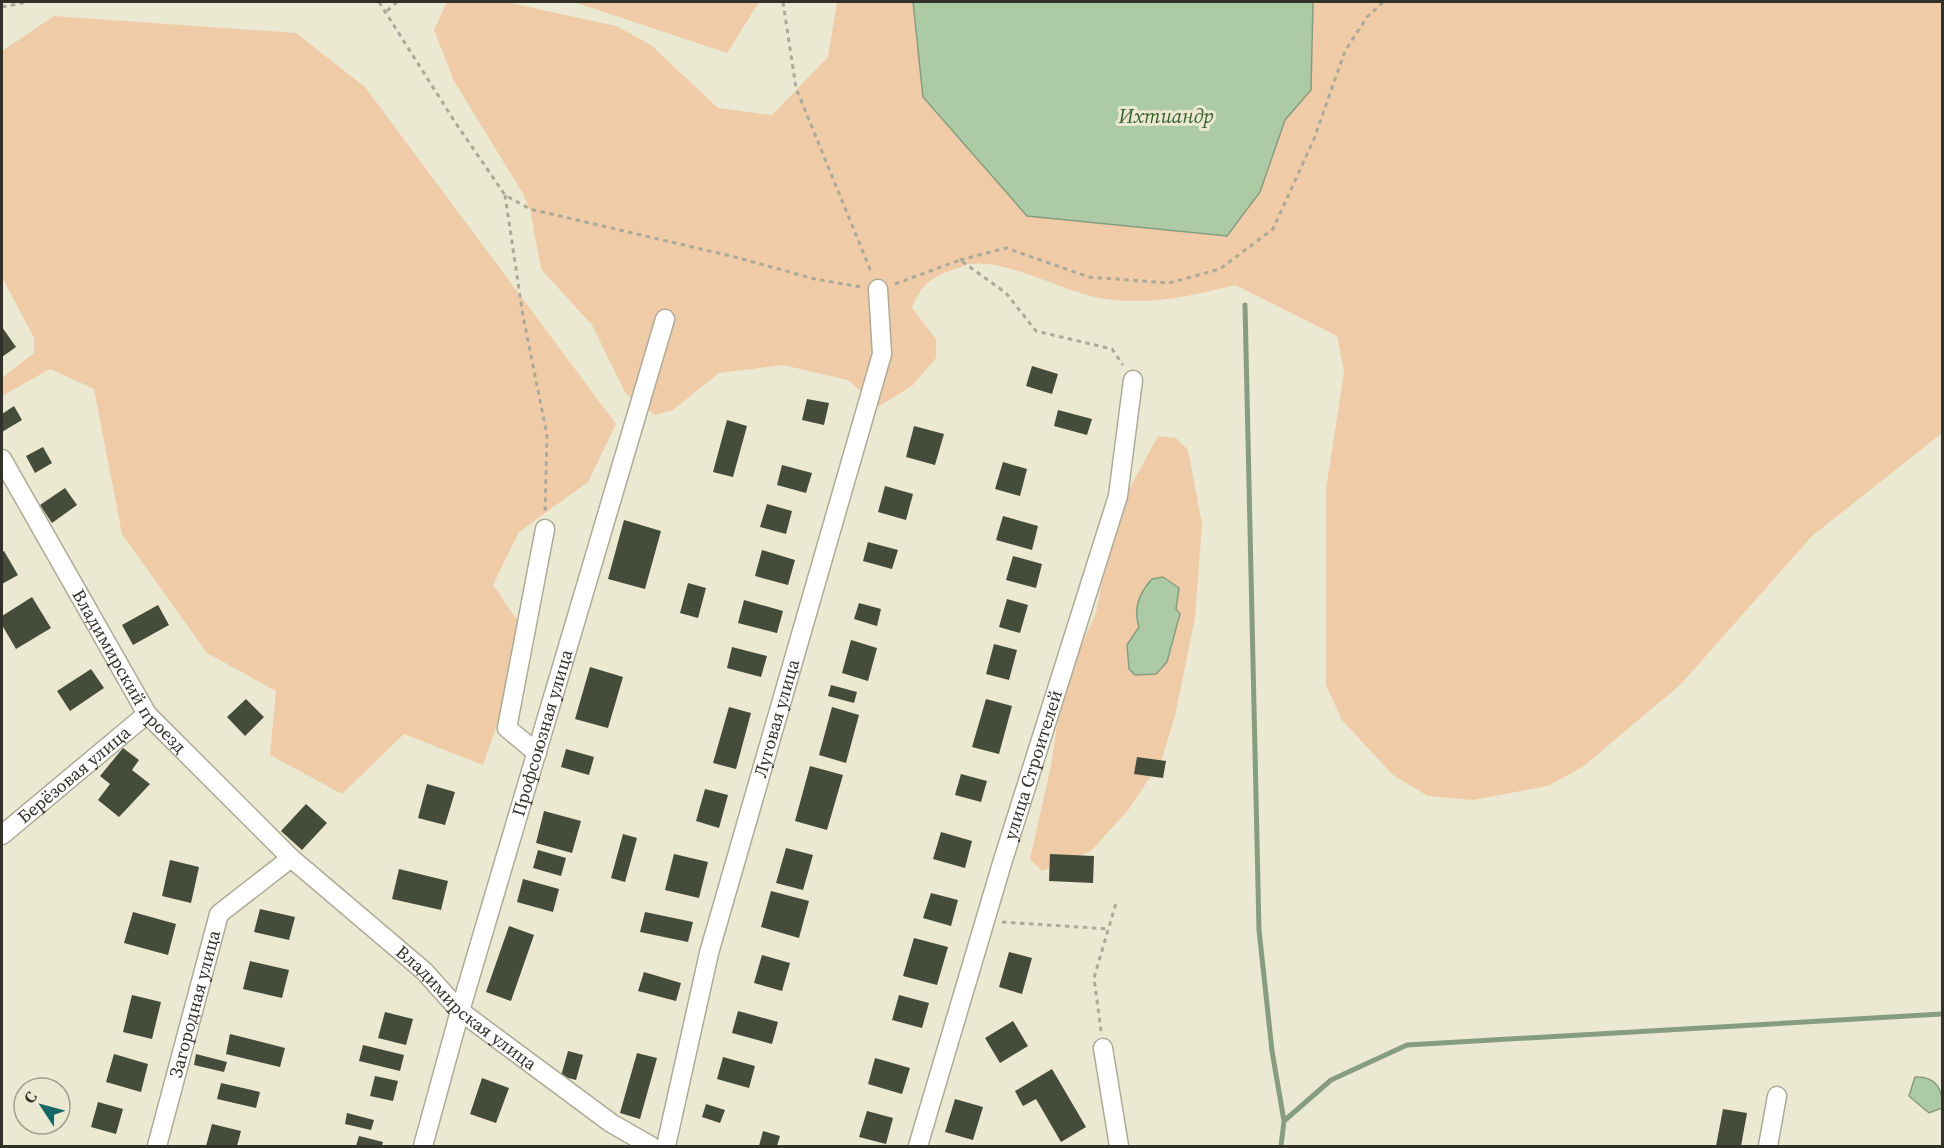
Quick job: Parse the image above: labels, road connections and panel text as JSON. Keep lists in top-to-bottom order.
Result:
{
  "streets": {
    "street": [
      "Владимирский проезд",
      "Луговая улица",
      "Профсоюзная улица",
      "улица Строителей",
      "Берёзовая улица",
      "Загородная улица",
      "Владимирская улица"
    ]
  },
  "crossings": [
    ["Владимирский проезд", "Берёзовая улица"],
    ["Владимирский проезд", "Загородная улица"],
    ["Владимирский проезд", "Владимирская улица"],
    ["Профсоюзная улица", "Владимирская улица"],
    ["Загородная улица", "Владимирская улица"]
  ],
  "water": ["Ихтиандр"],
  "north": "top left"
}
